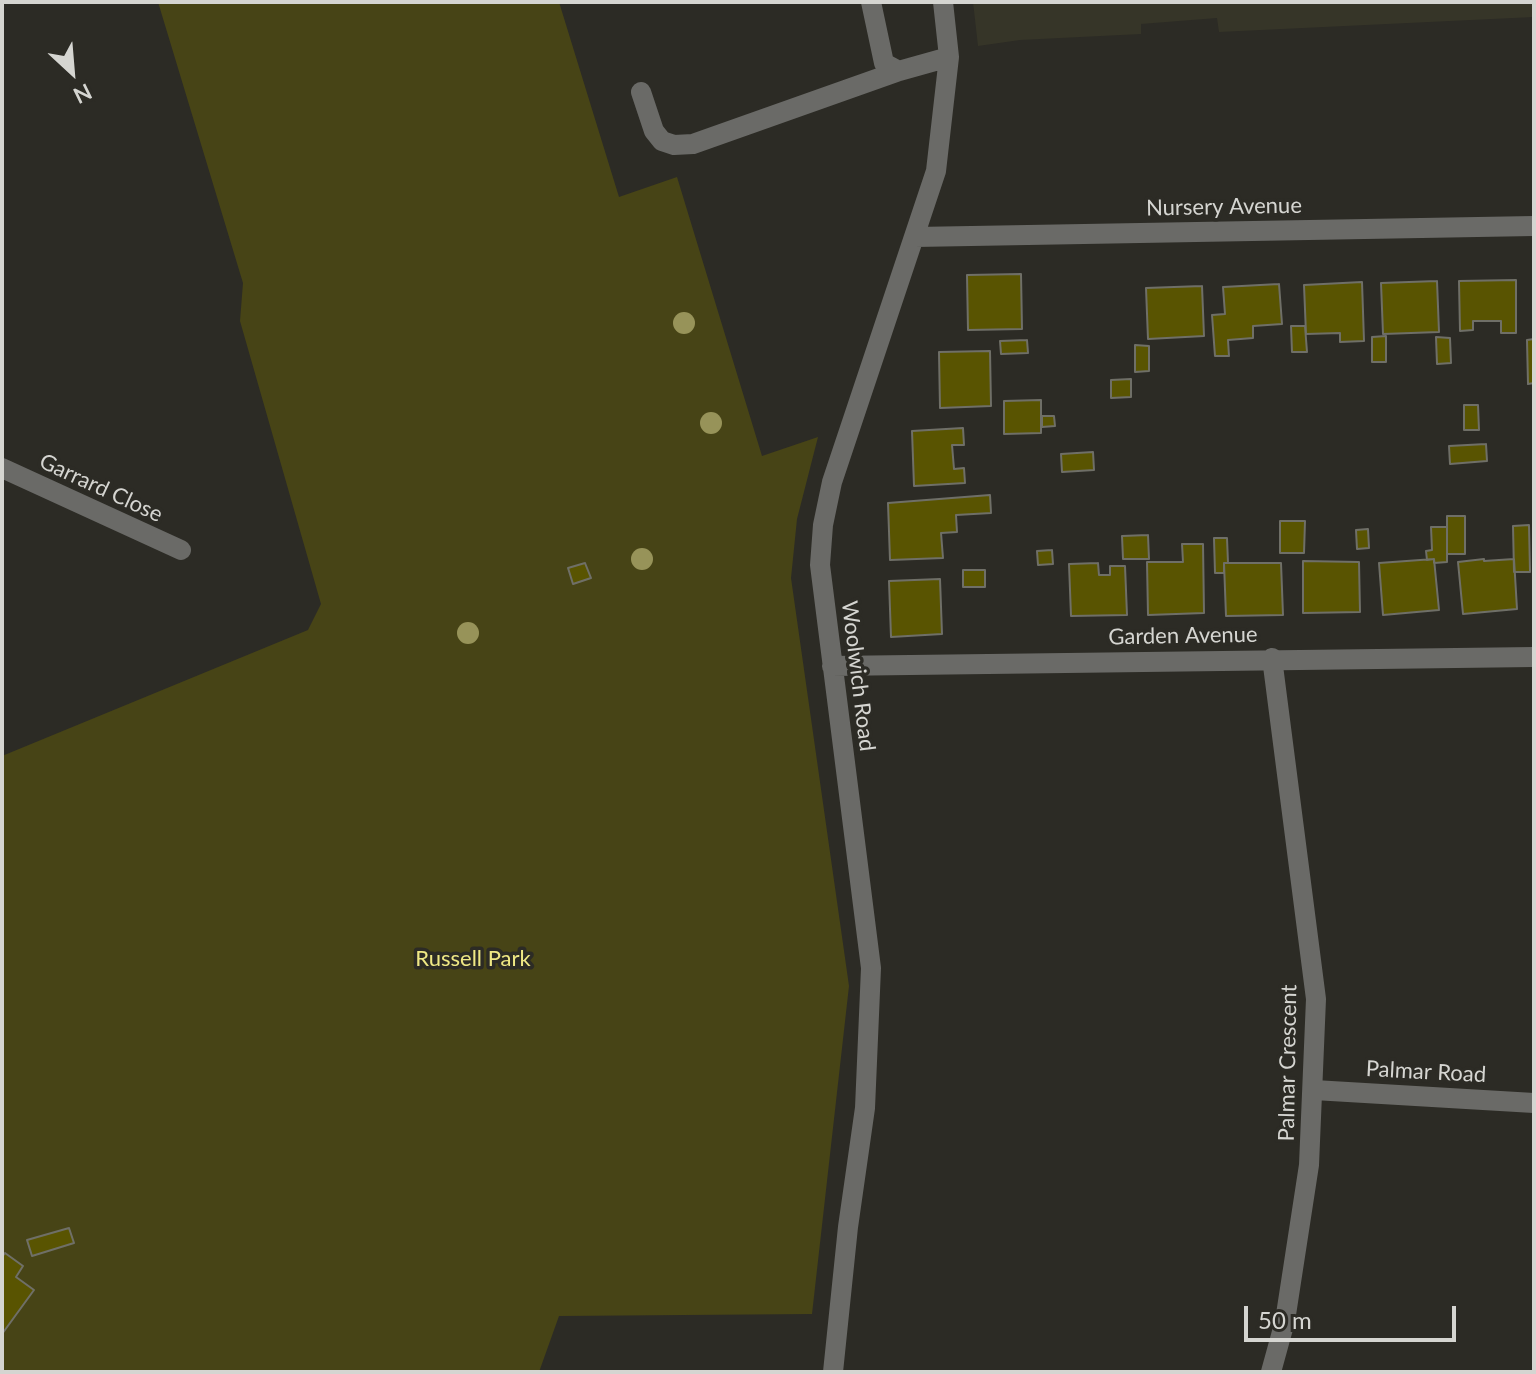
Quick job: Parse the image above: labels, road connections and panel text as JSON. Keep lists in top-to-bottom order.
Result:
{
  "streets": {
    "street": [
      "Nursery Avenue",
      "Garrard Close",
      "Garden Avenue",
      "Woolwich Road",
      "Palmar Crescent",
      "Palmar Road"
    ]
  },
  "crossings": [
    ["Nursery Avenue", "Woolwich Road"],
    ["Garden Avenue", "Woolwich Road"],
    ["Garden Avenue", "Palmar Crescent"],
    ["Palmar Crescent", "Palmar Road"]
  ],
  "parks": ["Russell Park"],
  "scale_bar": "50 m",
  "north": "bottom right"
}
